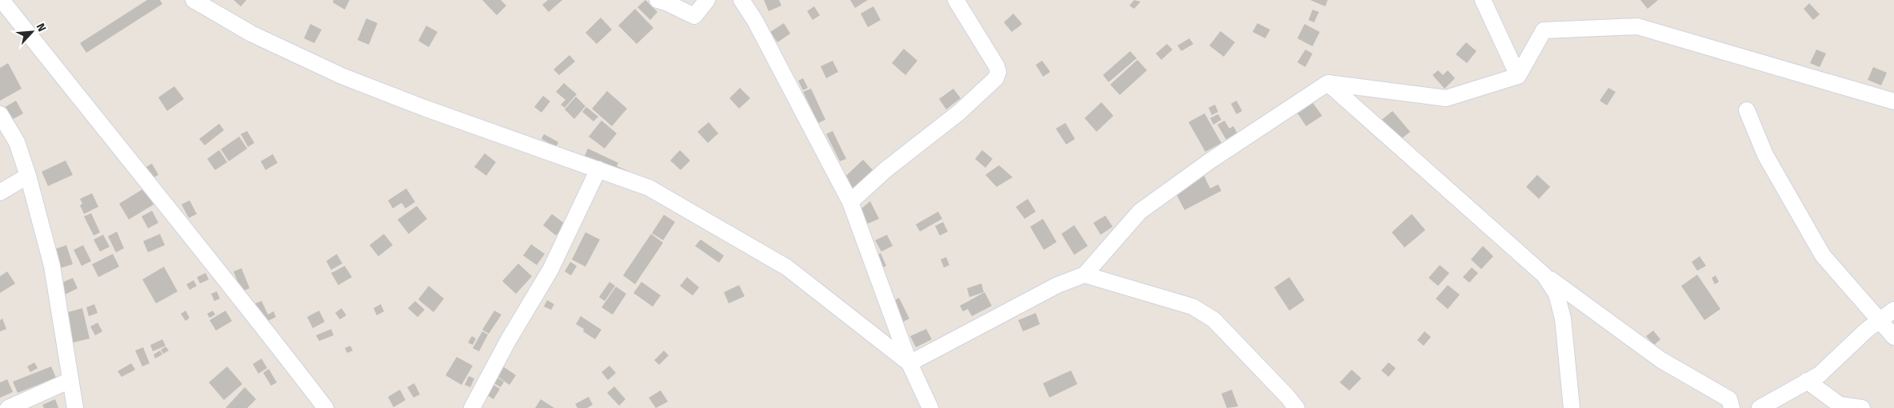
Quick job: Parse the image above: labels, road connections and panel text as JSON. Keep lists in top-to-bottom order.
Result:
{
  "north": "top right"
}
